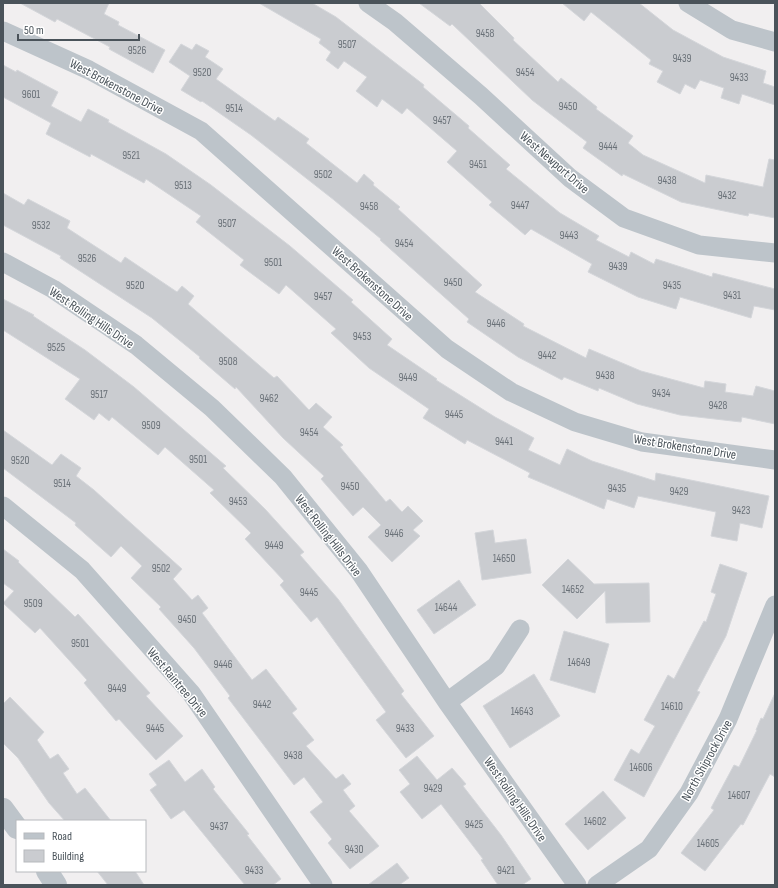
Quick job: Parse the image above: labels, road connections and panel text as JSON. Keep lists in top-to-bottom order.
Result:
{
  "streets": {
    "street": [
      "West Brokenstone Drive",
      "West Newport Drive",
      "West Rolling Hills Drive",
      "West Raintree Drive",
      "North Shiprock Drive"
    ]
  },
  "house_numbers": [
    "9458",
    "9507",
    "9526",
    "9439",
    "9520",
    "9454",
    "9433",
    "9601",
    "9450",
    "9514",
    "9457",
    "9444",
    "9521",
    "9451",
    "9502",
    "9438",
    "9513",
    "9432",
    "9447",
    "9458",
    "9507",
    "9532",
    "9443",
    "9454",
    "9526",
    "9501",
    "9439",
    "9450",
    "9520",
    "9435",
    "9431",
    "9457",
    "9446",
    "9453",
    "9525",
    "9442",
    "9508",
    "9438",
    "9449",
    "9434",
    "9517",
    "9462",
    "9428",
    "9445",
    "9509",
    "9454",
    "9441",
    "9501",
    "9520",
    "9514",
    "9450",
    "9435",
    "9429",
    "9453",
    "9423",
    "9446",
    "9449",
    "14650",
    "9502",
    "14652",
    "9445",
    "9509",
    "14644",
    "9450",
    "9501",
    "14649",
    "9446",
    "9449",
    "9442",
    "14610",
    "14643",
    "9445",
    "9433",
    "9438",
    "14606",
    "9429",
    "14607",
    "14602",
    "9425",
    "9437",
    "14605",
    "9430",
    "9433",
    "9421"
  ],
  "legend": ["Road", "Building"],
  "scale_bar": "50 m"
}
